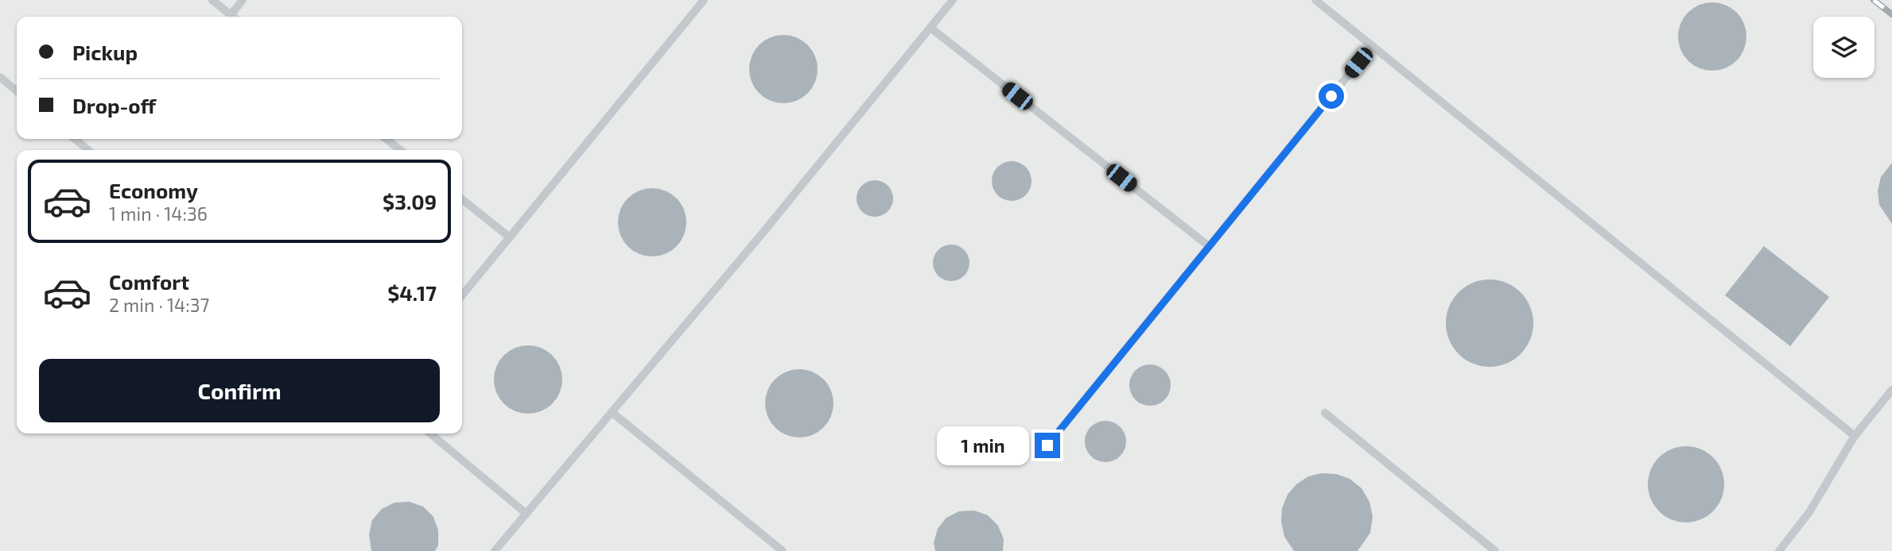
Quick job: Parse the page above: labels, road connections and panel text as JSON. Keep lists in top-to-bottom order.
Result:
{
  "page": {
    "banner": ["Pickup", "Drop-off"],
    "list": [
      {
        "name": "Economy",
        "note": "1 min · 14:36",
        "value": "$3.09"
      },
      {
        "name": "Comfort",
        "note": "2 min · 14:37",
        "value": "$4.17"
      }
    ],
    "buttons": "Confirm",
    "bubble": "1 min"
  }
}
